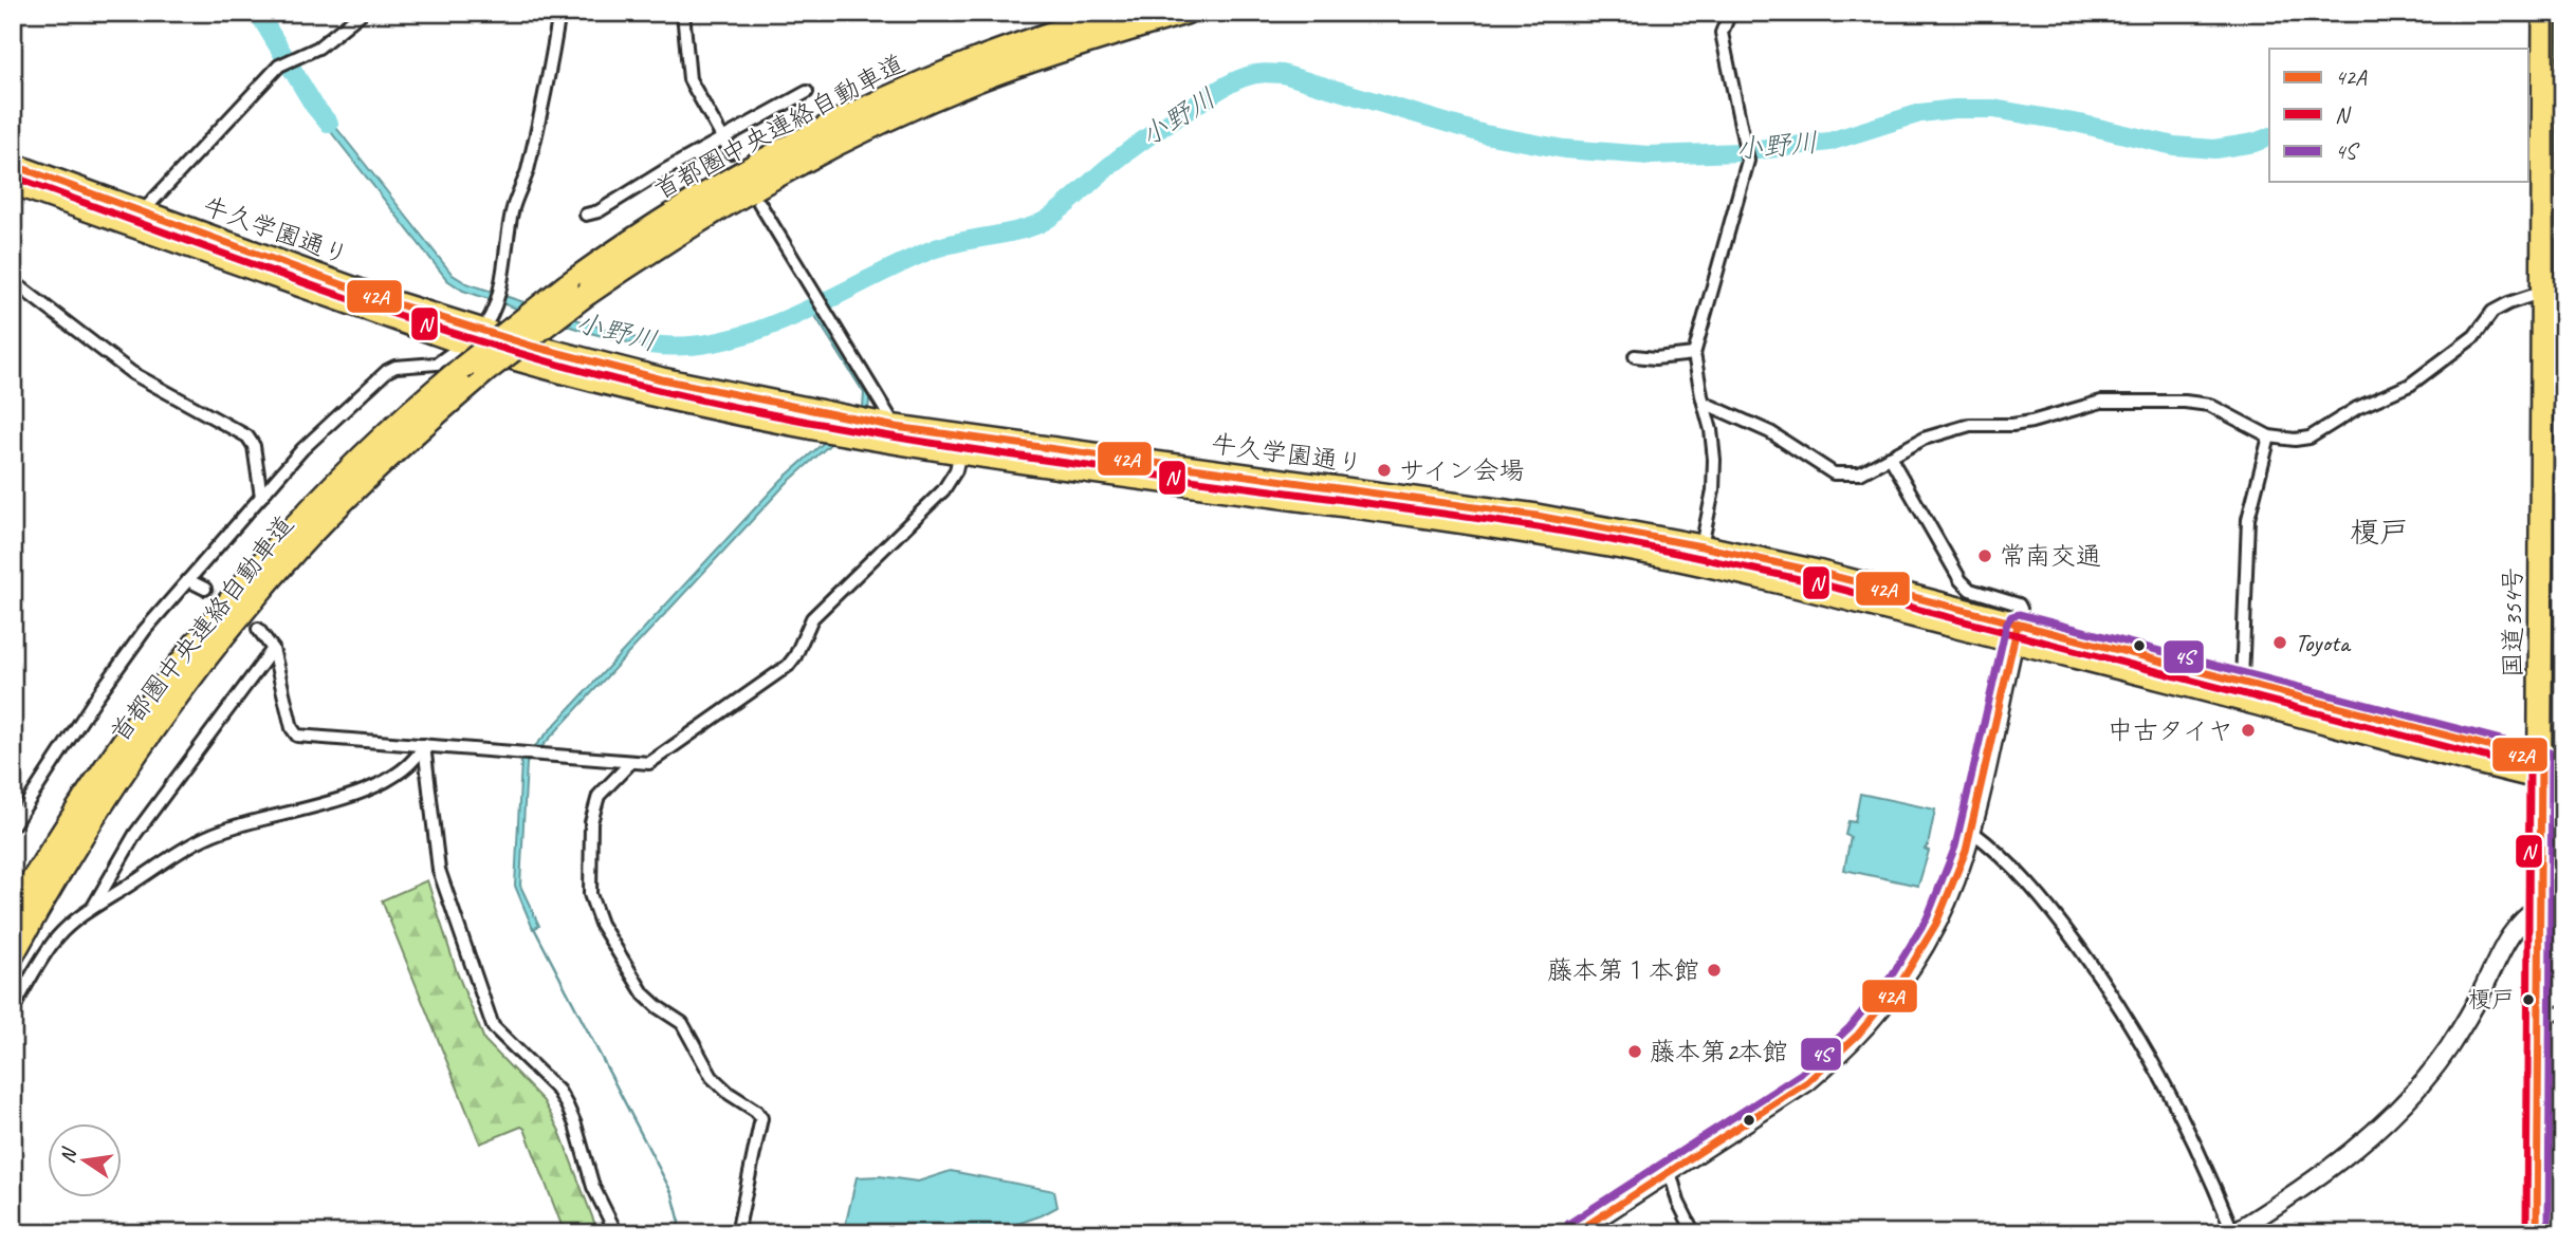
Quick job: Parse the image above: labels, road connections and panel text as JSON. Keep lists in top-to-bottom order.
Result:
{
  "streets": {
    "highway": ["首都圏中央連絡自動車道", "牛久学園通り", "国道354号"]
  },
  "crossings": [
    ["牛久学園通り", "国道354号"]
  ],
  "districts": ["榎戸"],
  "water": ["小野川"],
  "places": [
    "サイン会場",
    "常南交通",
    "Toyota",
    "中古タイヤ",
    "藤本第１本館",
    "榎戸",
    "藤本第2本館"
  ],
  "lines": ["transit line 42A", "transit line N", "transit line 4S"],
  "legend": ["42A", "N", "4S"],
  "north": "left"
}
